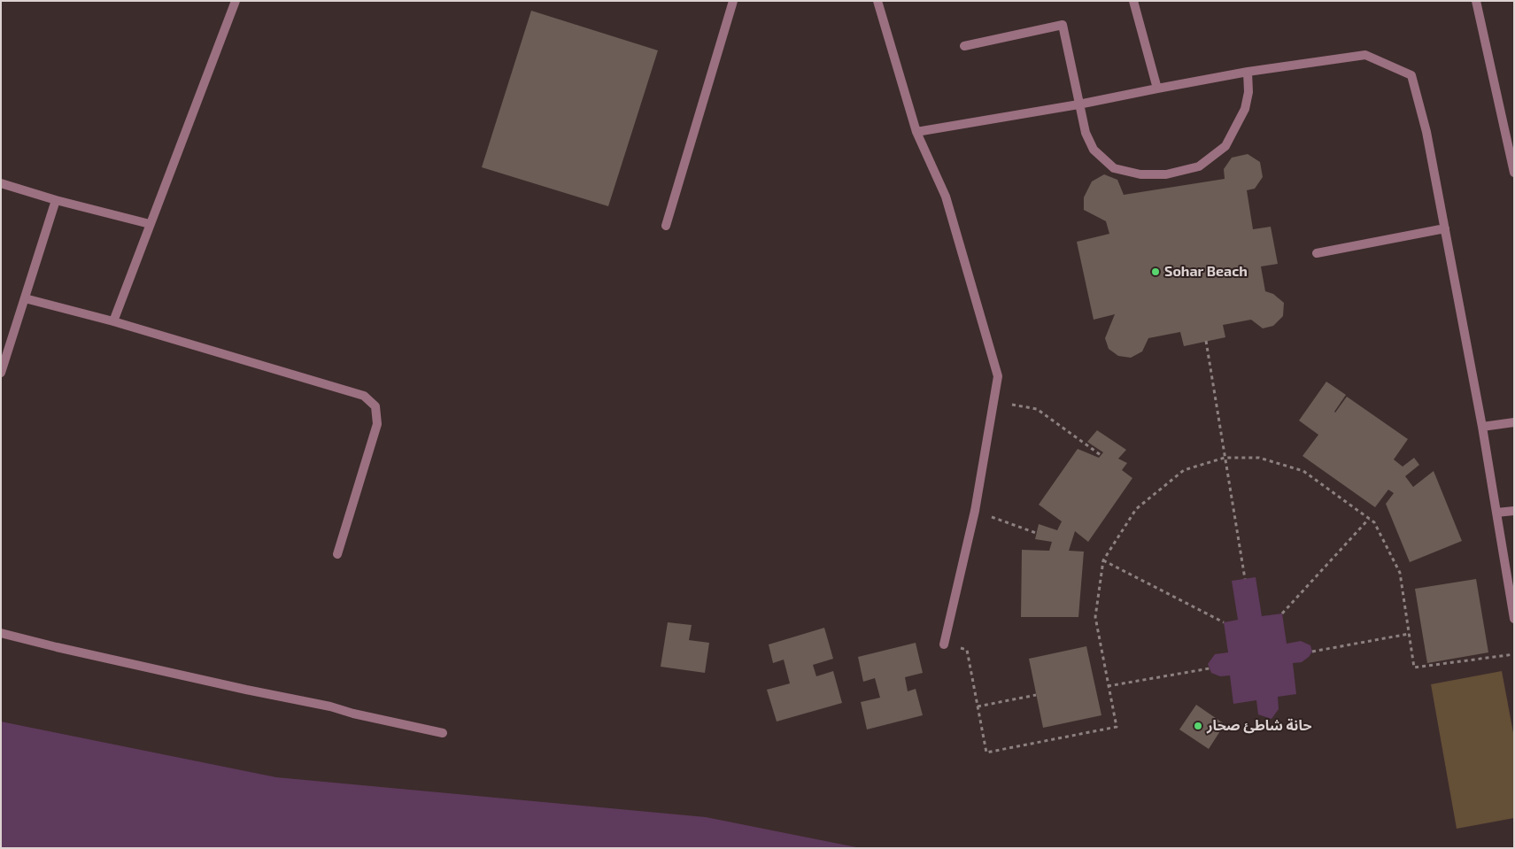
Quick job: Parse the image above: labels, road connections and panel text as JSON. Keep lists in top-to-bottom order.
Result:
{
  "places": ["Sohar Beach", "حانة شاطئ صحار"]
}
